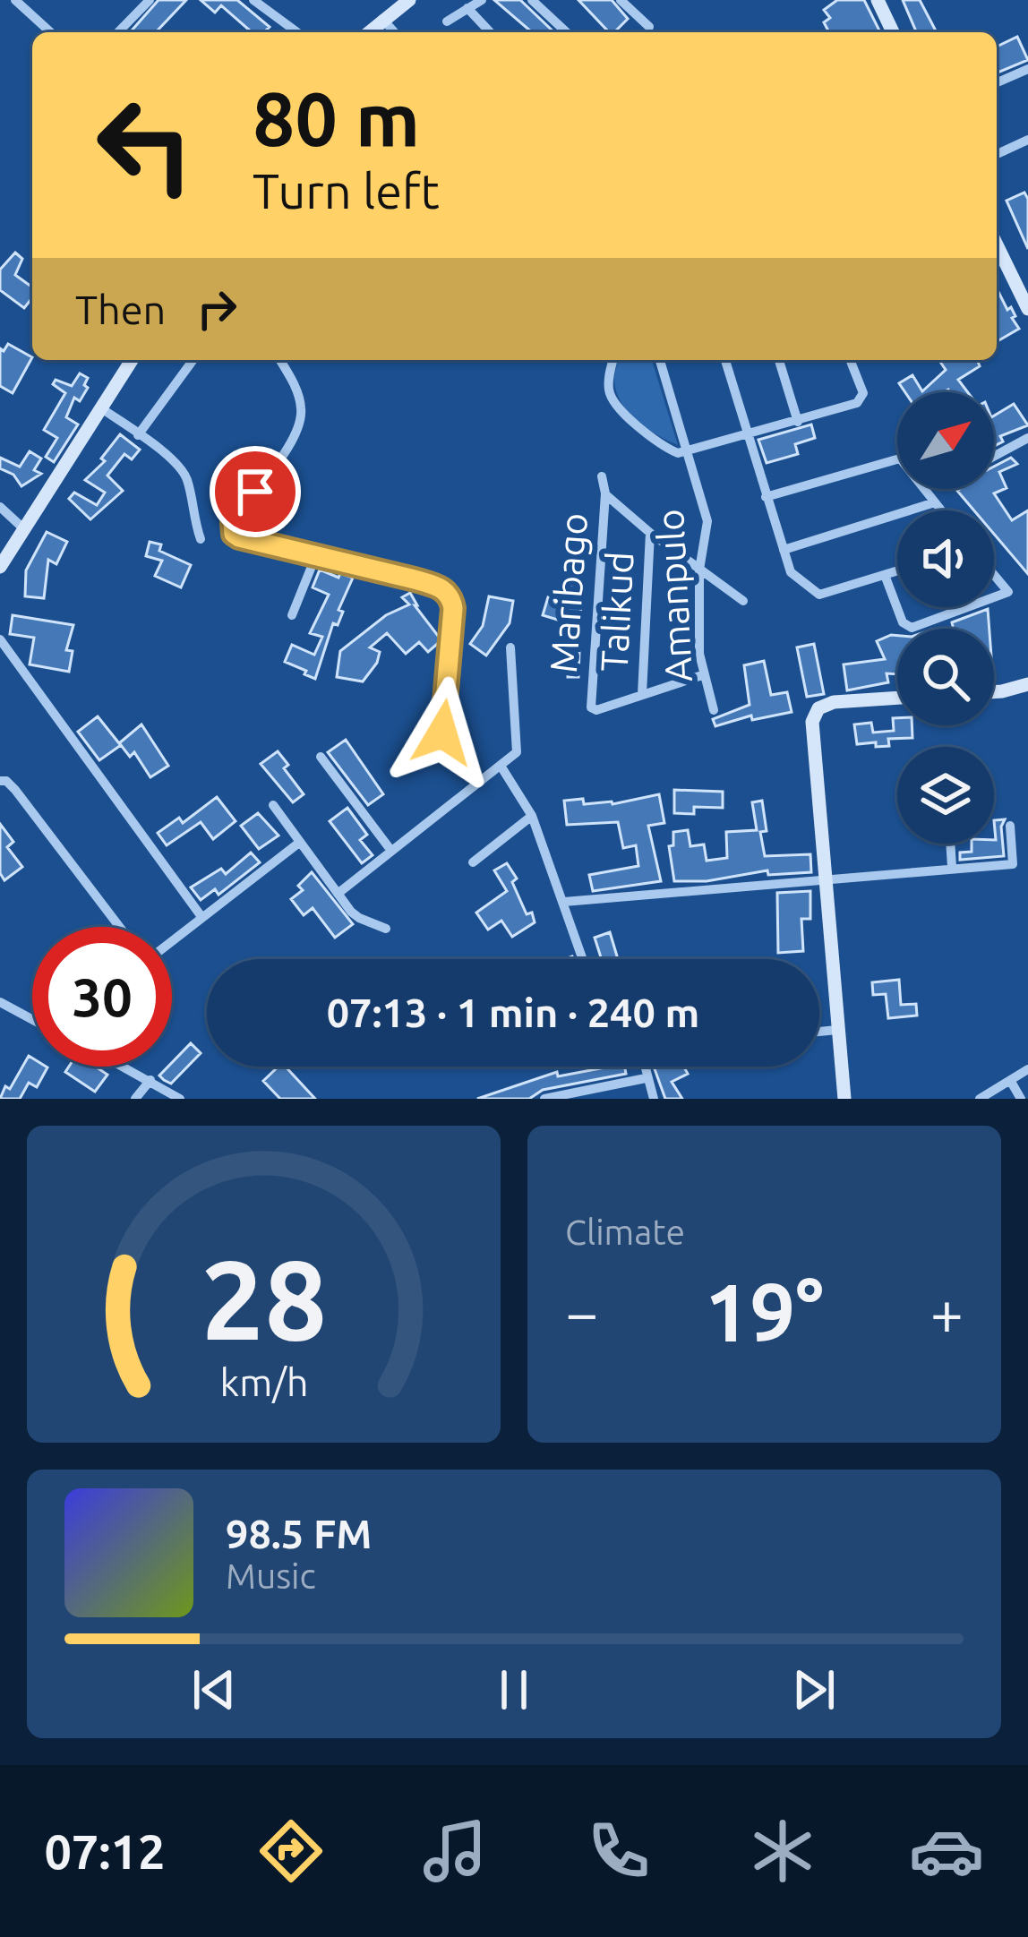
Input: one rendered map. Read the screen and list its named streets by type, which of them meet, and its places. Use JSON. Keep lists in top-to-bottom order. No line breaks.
{"streets":{"street":["Maribago","Amanpulo","Talikud"]},"crossings":[["Maribago","Amanpulo"],["Maribago","Talikud"]],"north":"top right","page":{"turn":["80 m","Turn left"],"then":"Then","limit":"30","trip":"07:13 · 1 min · 240 m","tile":"Climate","heat":["−","19°","+"],"song":["98.5 FM","Music"],"tabs":"07:12","gauge":["28","km/h"]}}
